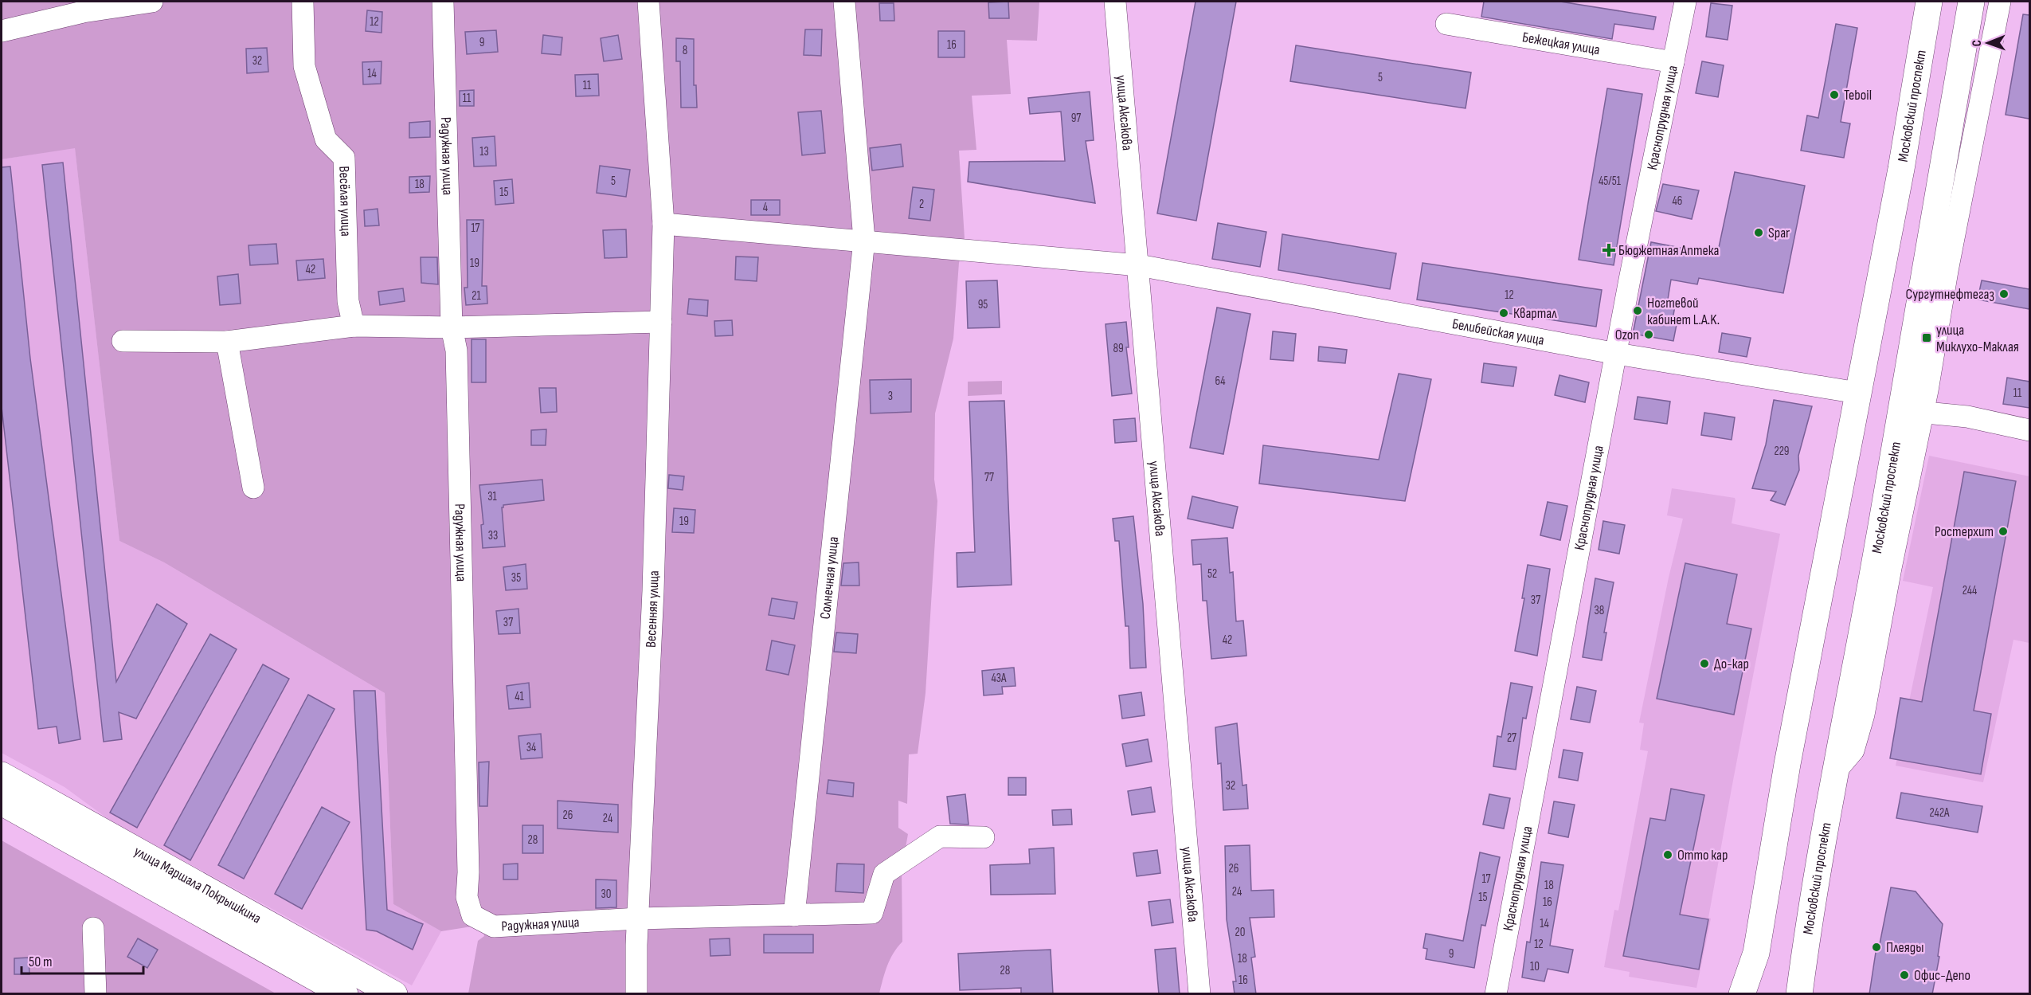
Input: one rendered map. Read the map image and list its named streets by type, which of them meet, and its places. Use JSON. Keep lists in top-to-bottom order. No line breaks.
{"streets":{"main road":["Московский проспект","улица Маршала Покрышкина"],"street":["Бежецкая улица","улица Аксакова","Краснопрудная улица","Радужная улица","Весёлая улица","Белибейская улица","Солнечная улица","Весенняя улица"]},"crossings":[["Бежецкая улица","Краснопрудная улица"],["Московский проспект","Белибейская улица"],["улица Аксакова","Белибейская улица"],["Краснопрудная улица","Белибейская улица"],["Радужная улица","Солнечная улица"],["Радужная улица","Весенняя улица"],["Белибейская улица","Солнечная улица"],["Белибейская улица","Весенняя улица"]],"places":{"other":["Teboil","Spar","Сургутнефтегаз","Ногтевой кабинет L.A.K.","Квартал","Ozon","Ростерхит","До-кар","Отто кар","Плеяды","Офис-Депо"],"health":["Бюджетная Аптека"],"transit":["улица Миклухо-Маклая"]},"house_numbers":["12","9","16","8","32","14","5","11","11","97","13","5","45/51","18","15","46","2","4","17","19","42","12","21","95","89","64","11","3","229","77","31","19","33","52","35","244","37","38","37","42","43А","41","27","34","32","242А","26","24","28","26","17","18","24","30","15","16","14","20","12","9","18","10","28","16"],"scale_bar":"50 m","north":"left"}
